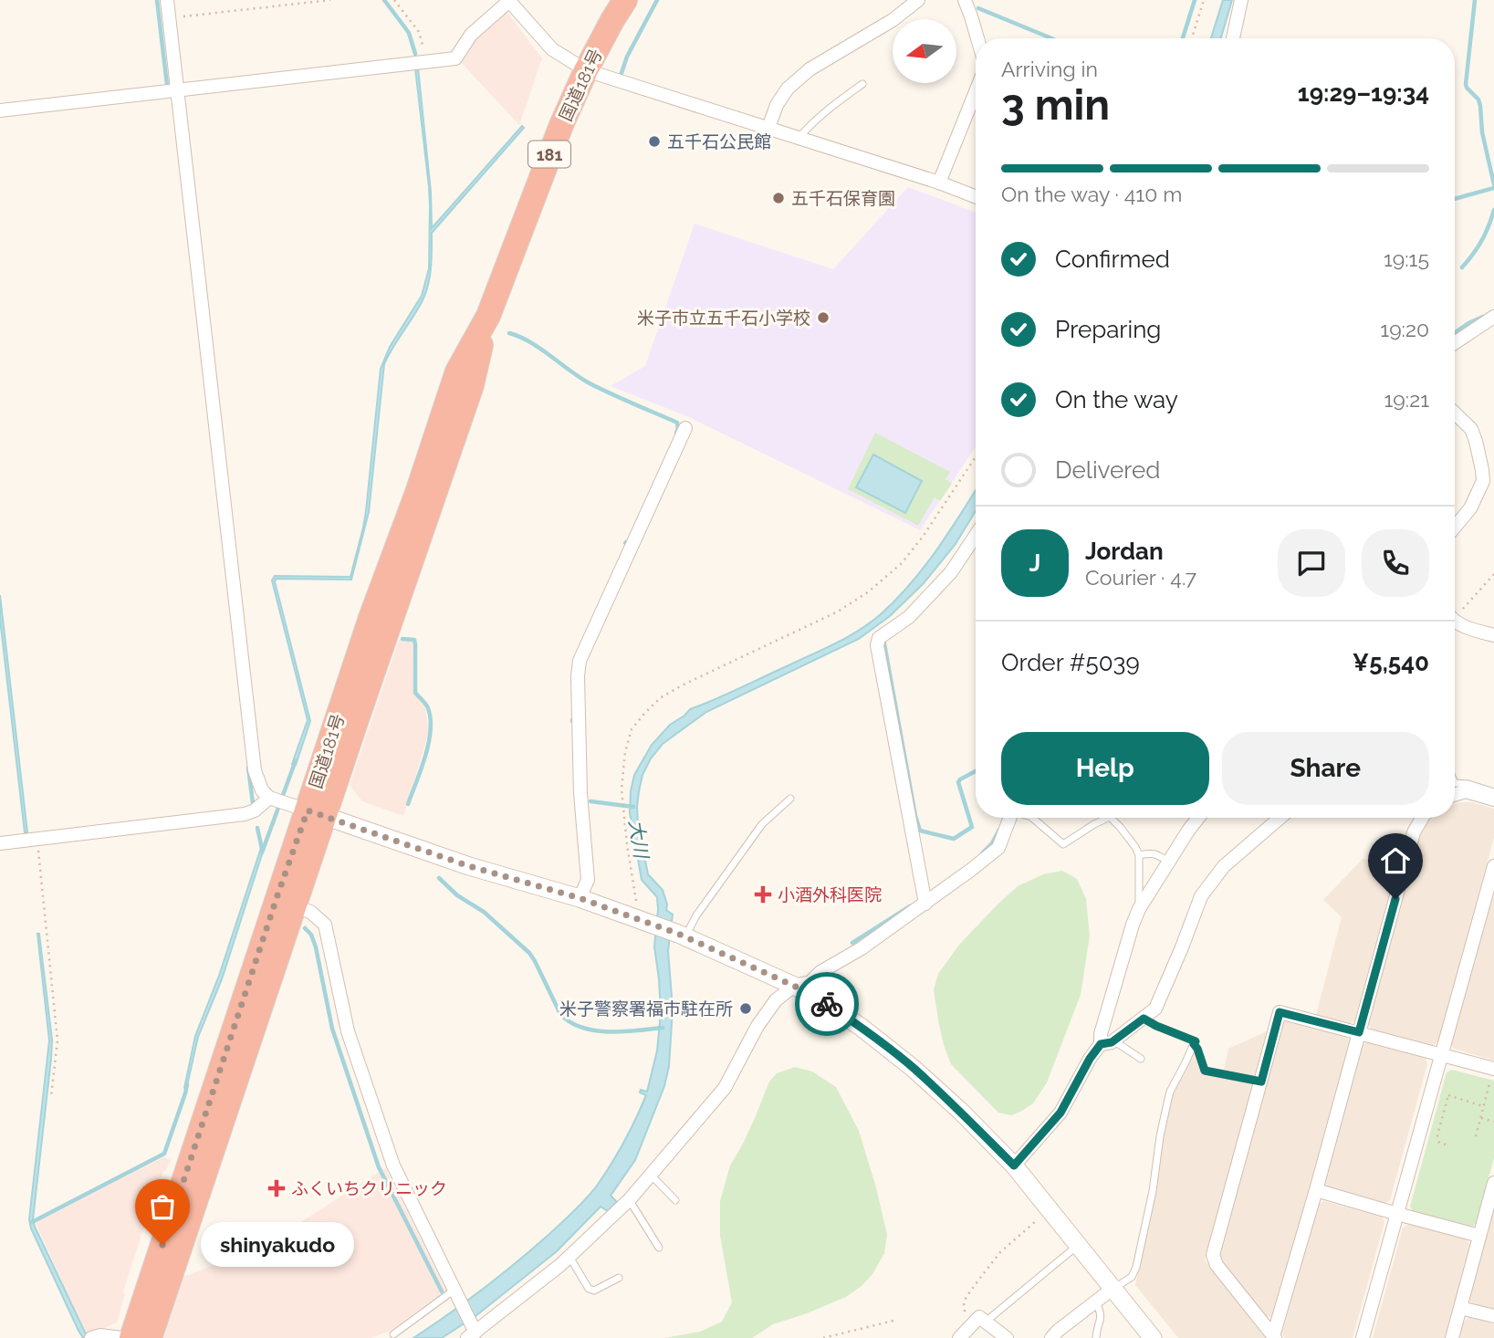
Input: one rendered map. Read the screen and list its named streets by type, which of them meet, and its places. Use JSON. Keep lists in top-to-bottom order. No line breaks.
{"streets":{"highway":["国道181号","181"]},"water":["大川"],"places":{"other":["五千石公民館","五千石保育園","米子市立五千石小学校","米子警察署福市駐在所","shinyakudo"],"health":["小酒外科医院","ふくいちクリニック"]},"north":"left","page":{"heading":["3 min","Arriving in","19:29–19:34"],"panel":["Jordan","Courier · 4.7","Order #5039","¥5,540"],"bar":"On the way · 410 m","list":[["Confirmed","19:15"],["Preparing","19:20"],["On the way","19:21"],"Delivered"],"round":"J","buttons":["Help","Share"],"bubble":"shinyakudo"}}
